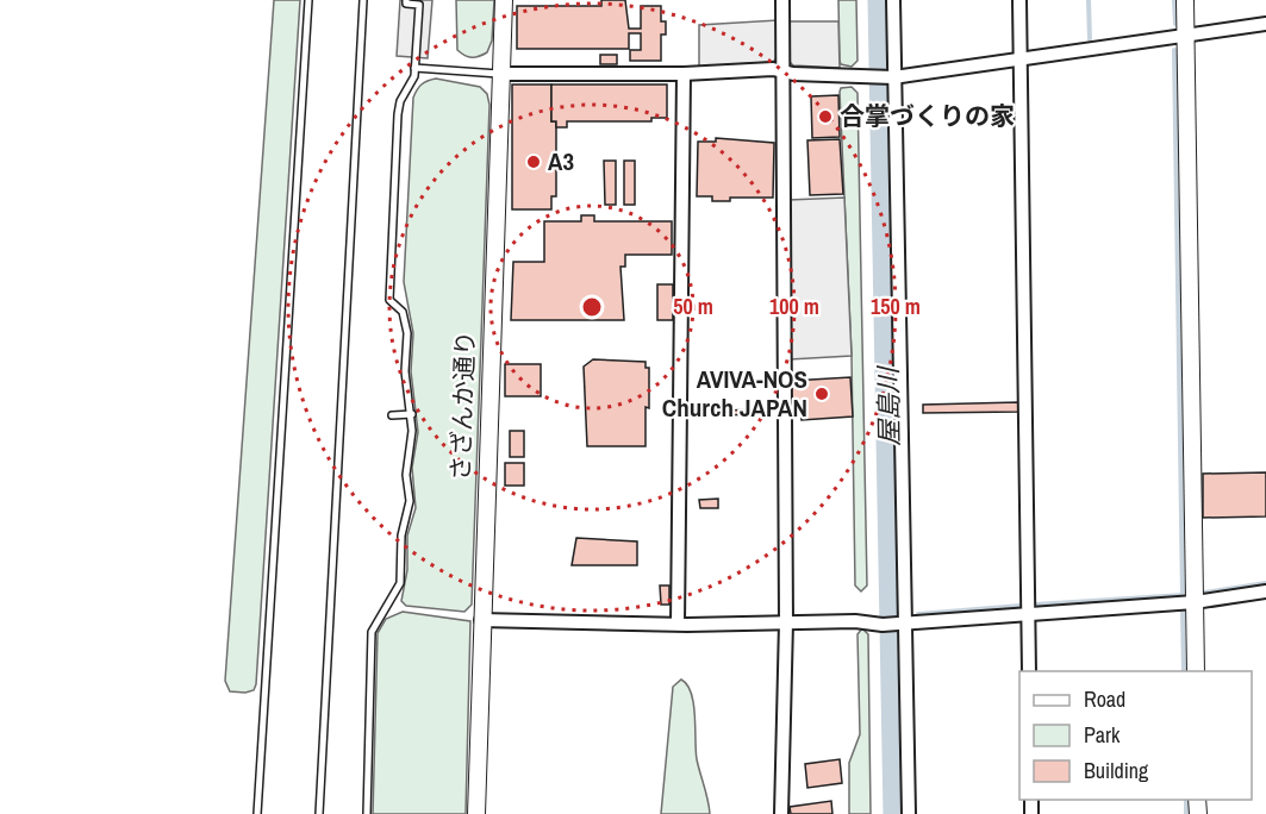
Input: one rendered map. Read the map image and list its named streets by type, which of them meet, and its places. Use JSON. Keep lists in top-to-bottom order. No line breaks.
{"streets":{"street":["さざんか通り"]},"water":["屋島川"],"places":["合掌づくりの家","A3","AVIVA-NOS Church JAPAN"],"legend":["Road","Park","Building"],"rings":["50 m","100 m","150 m"]}
